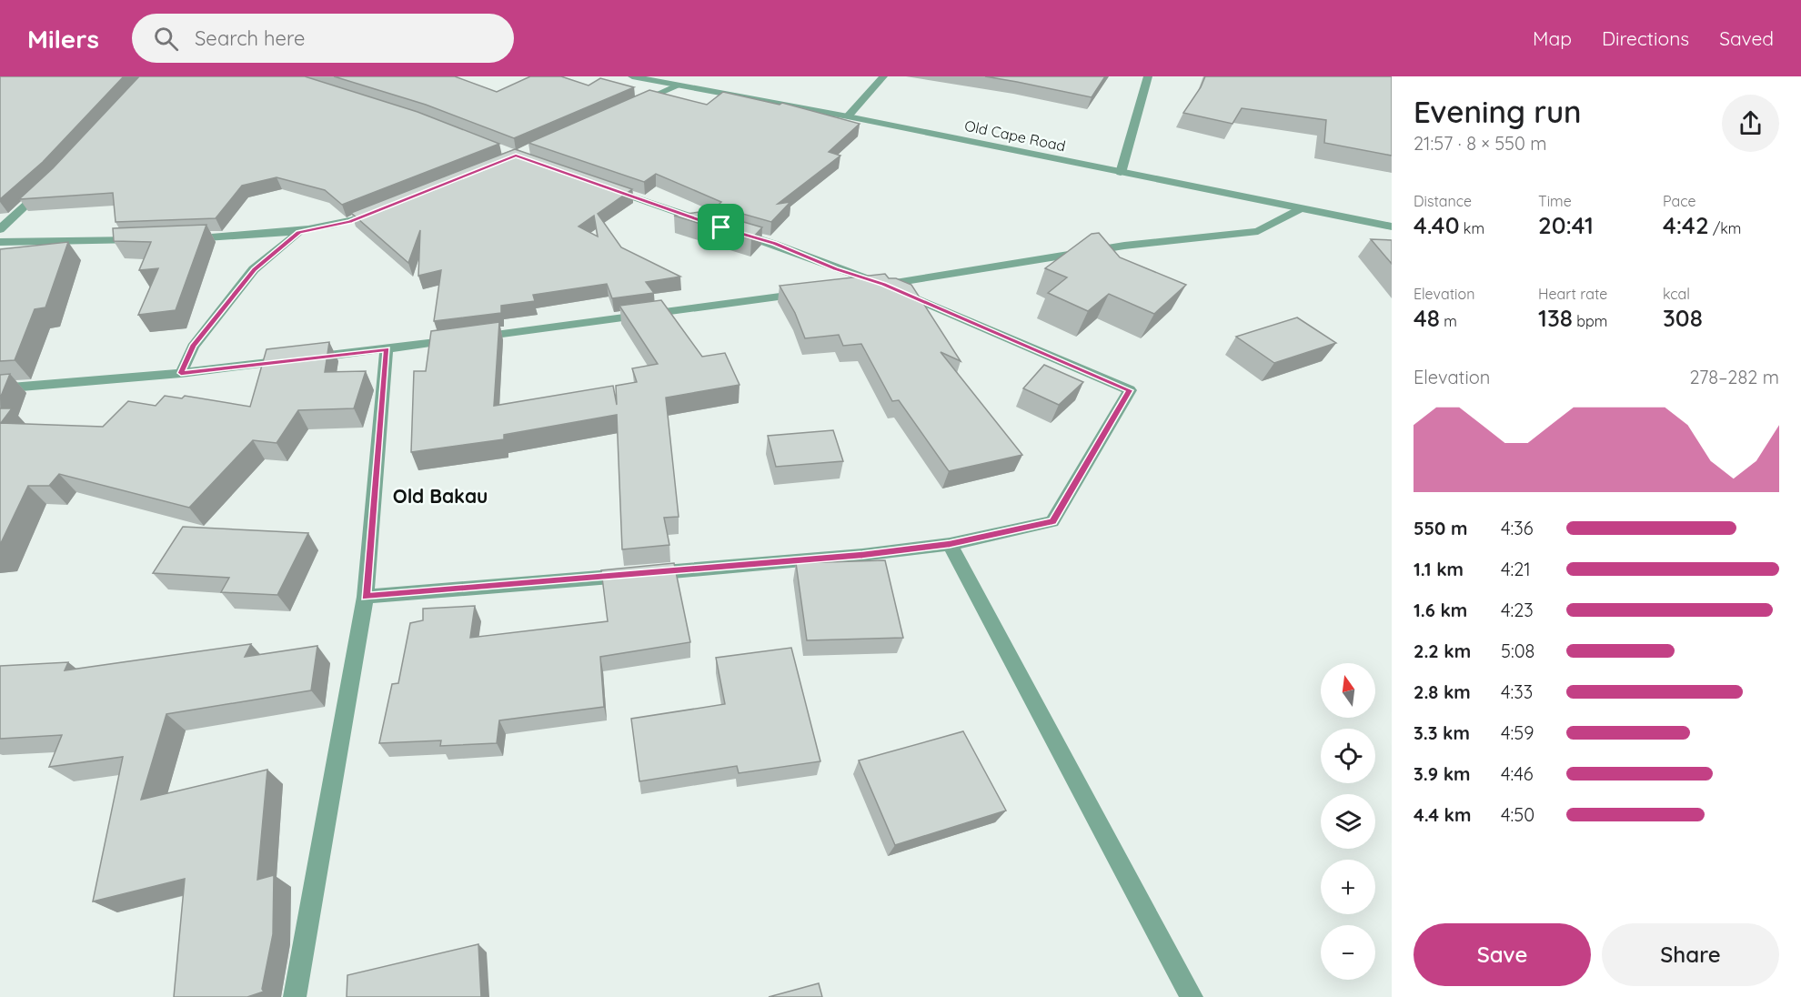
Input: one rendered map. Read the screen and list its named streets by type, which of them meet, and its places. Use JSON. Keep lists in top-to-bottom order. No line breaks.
{"streets":{"street":["Old Cape Road"]},"districts":["Old Bakau"],"north":"top","page":{"header":"Milers","search":"Search here","nav":["Map","Directions","Saved"],"heading":["Evening run","21:57 · 8 × 550 m"],"stats":[["Distance","4.40 km"],["Time","20:41"],["Pace","4:42 /km"],["Elevation","48 m"],["Heart rate","138 bpm"],["kcal","308"]],"chart":["Elevation","278–282 m"],"list":[{"name":"550 m","note":"4:36"},{"name":"1.1 km","note":"4:21"},{"name":"1.6 km","note":"4:23"},{"name":"2.2 km","note":"5:08"},{"name":"2.8 km","note":"4:33"},{"name":"3.3 km","note":"4:59"},{"name":"3.9 km","note":"4:46"},{"name":"4.4 km","note":"4:50"}],"map_buttons":["+","−"],"buttons":["Save","Share"]}}
